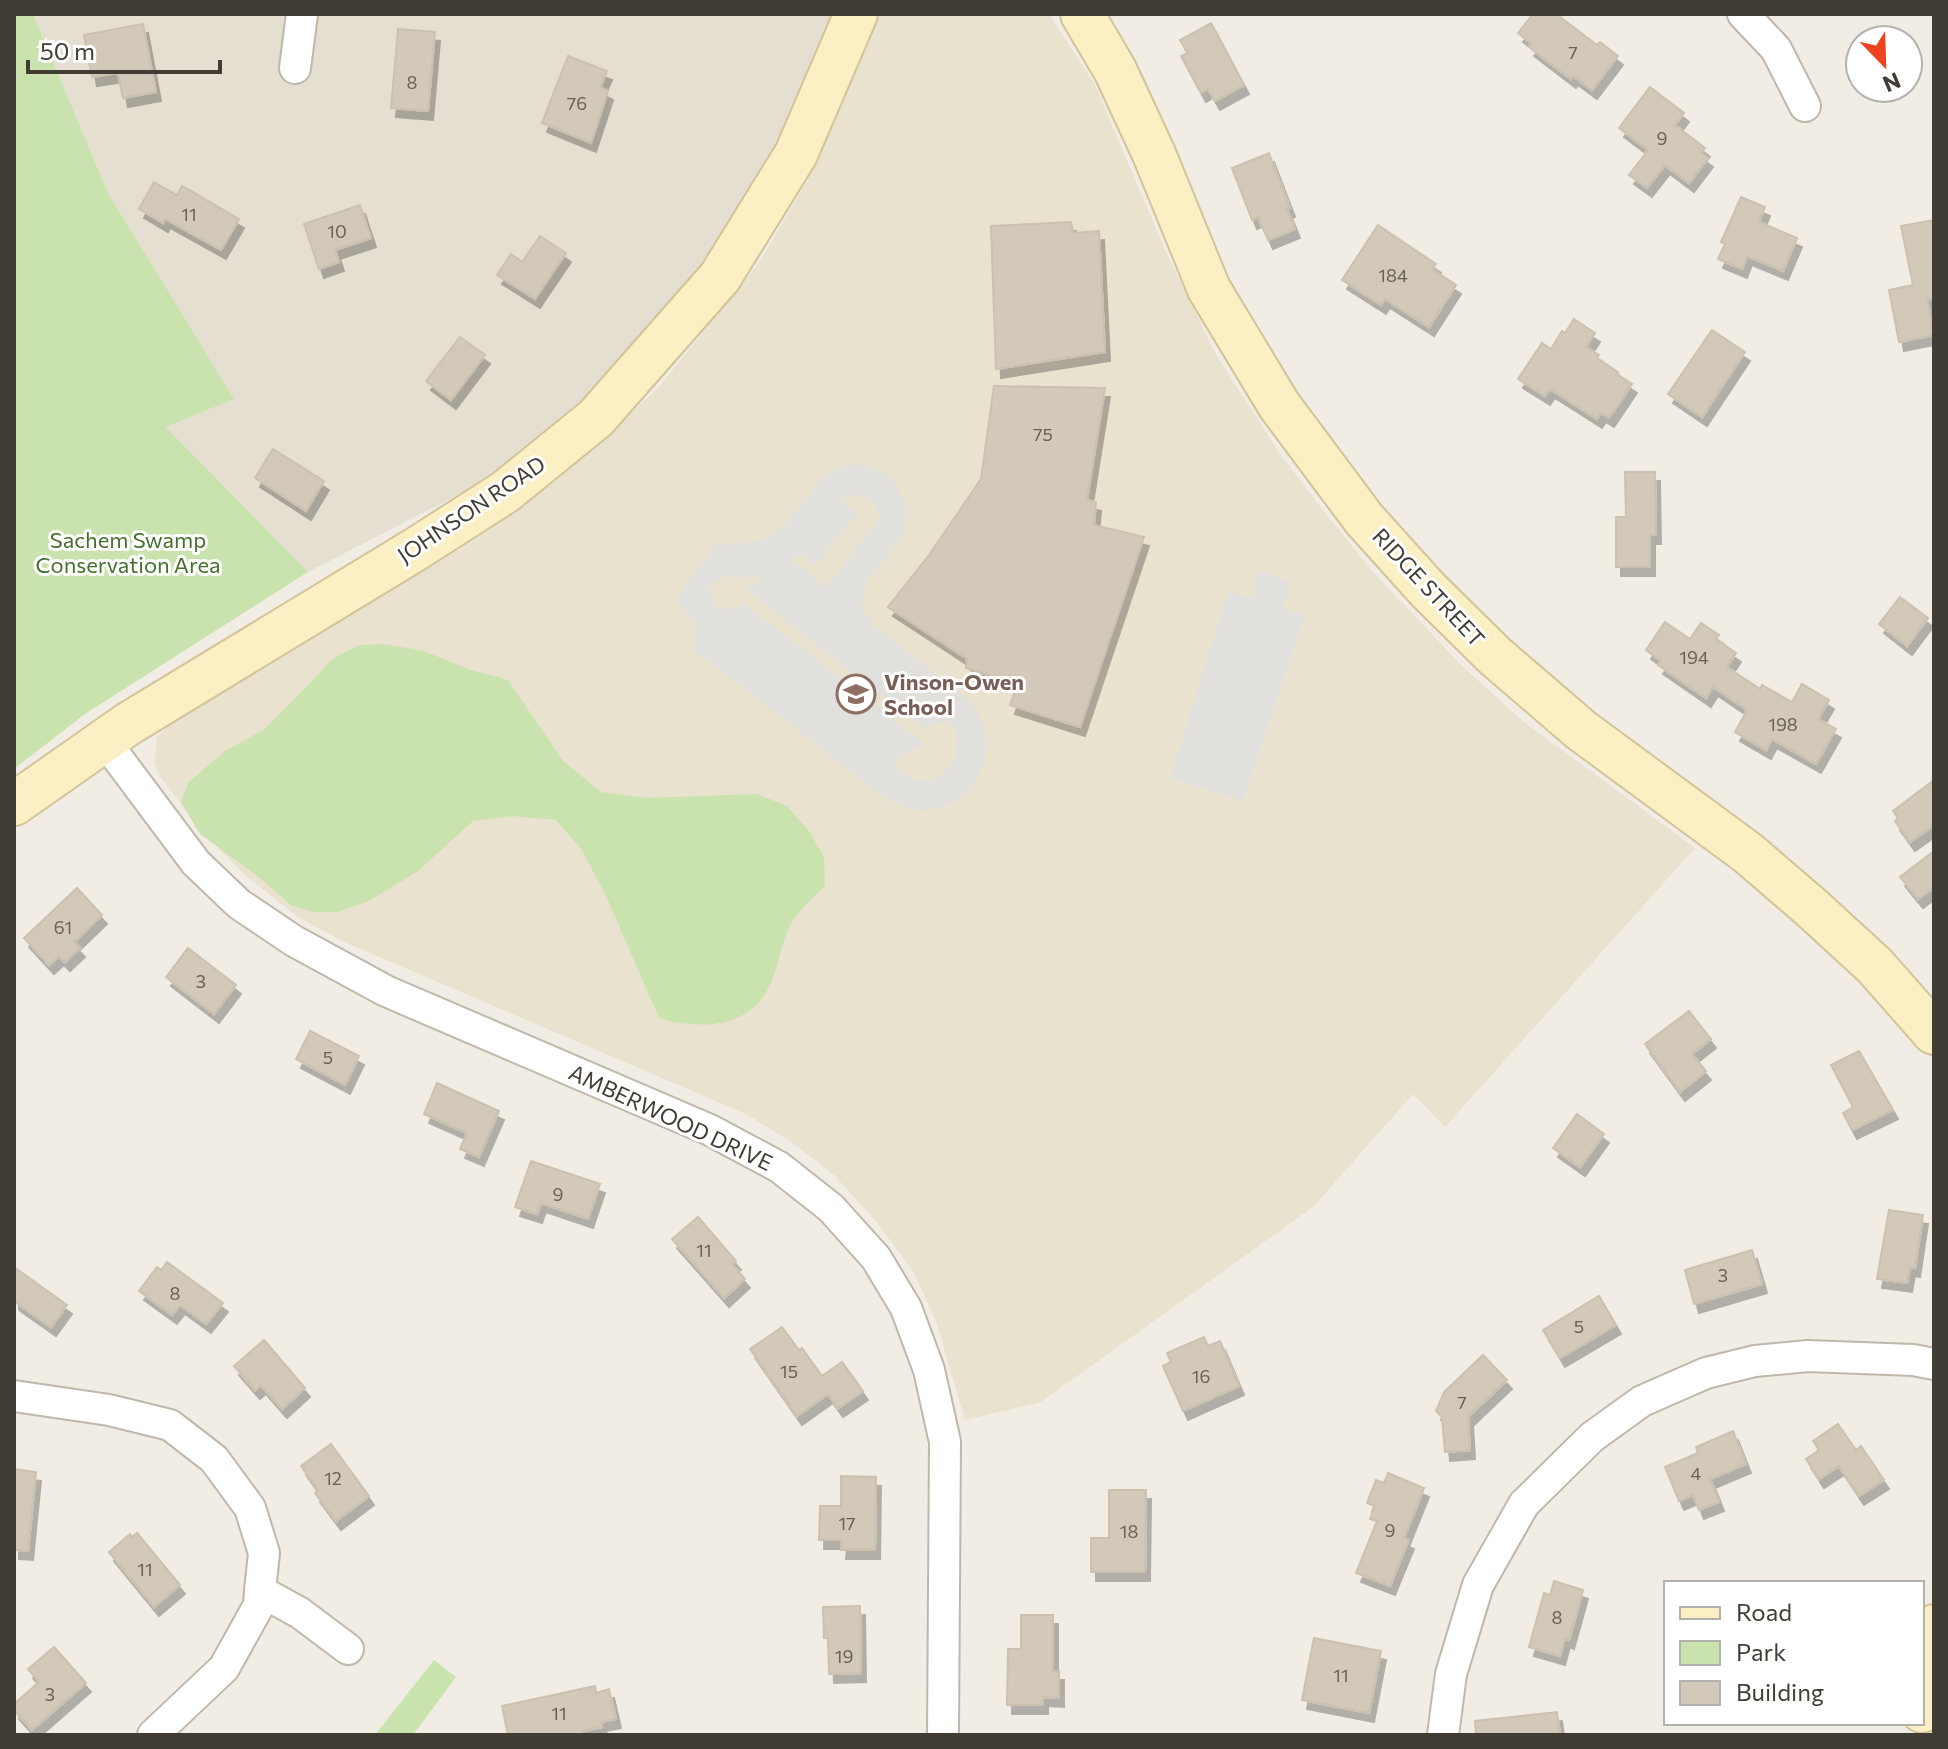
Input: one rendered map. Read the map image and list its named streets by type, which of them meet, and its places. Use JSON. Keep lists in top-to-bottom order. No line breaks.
{"streets":{"street":["JOHNSON ROAD","RIDGE STREET","AMBERWOOD DRIVE"]},"crossings":[["JOHNSON ROAD","AMBERWOOD DRIVE"]],"parks":["Sachem Swamp Conservation Area"],"places":{"school or university":["Vinson-Owen School"]},"house_numbers":["7","8","76","9","11","10","184","75","194","198","61","3","5","9","11","3","8","5","15","16","7","4","12","17","9","18","11","8","19","11","3","11"],"legend":["Road","Park","Building"],"scale_bar":"50 m","north":"bottom right"}
